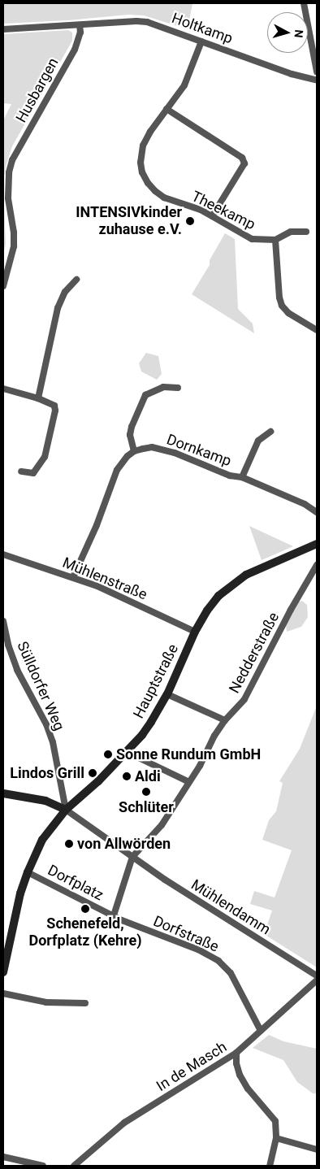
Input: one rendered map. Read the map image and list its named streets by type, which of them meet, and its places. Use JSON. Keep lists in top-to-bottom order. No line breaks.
{"streets":{"main road":["Hauptstraße"],"street":["Holtkamp","Husbargen","Theekamp","Dornkamp","Mühlenstraße","Nedderstraße","Sülldorfer Weg","Dorfplatz","Mühlendamm","Dorfstraße","In de Masch"]},"crossings":[["Holtkamp","Husbargen"],["Holtkamp","Theekamp"],["Mühlenstraße","Hauptstraße"],["Nedderstraße","Dorfplatz"],["Nedderstraße","Mühlendamm"],["Nedderstraße","Dorfstraße"],["Hauptstraße","Sülldorfer Weg"],["Hauptstraße","Dorfplatz"],["Hauptstraße","Mühlendamm"],["Sülldorfer Weg","Mühlendamm"],["Dorfplatz","Dorfstraße"],["Dorfstraße","In de Masch"]],"places":["INTENSIVkinder zuhause e.V.","Sonne Rundum GmbH","Lindos Grill","Aldi","Schlüter","von Allwörden","Schenefeld, Dorfplatz (Kehre)"],"north":"right"}
